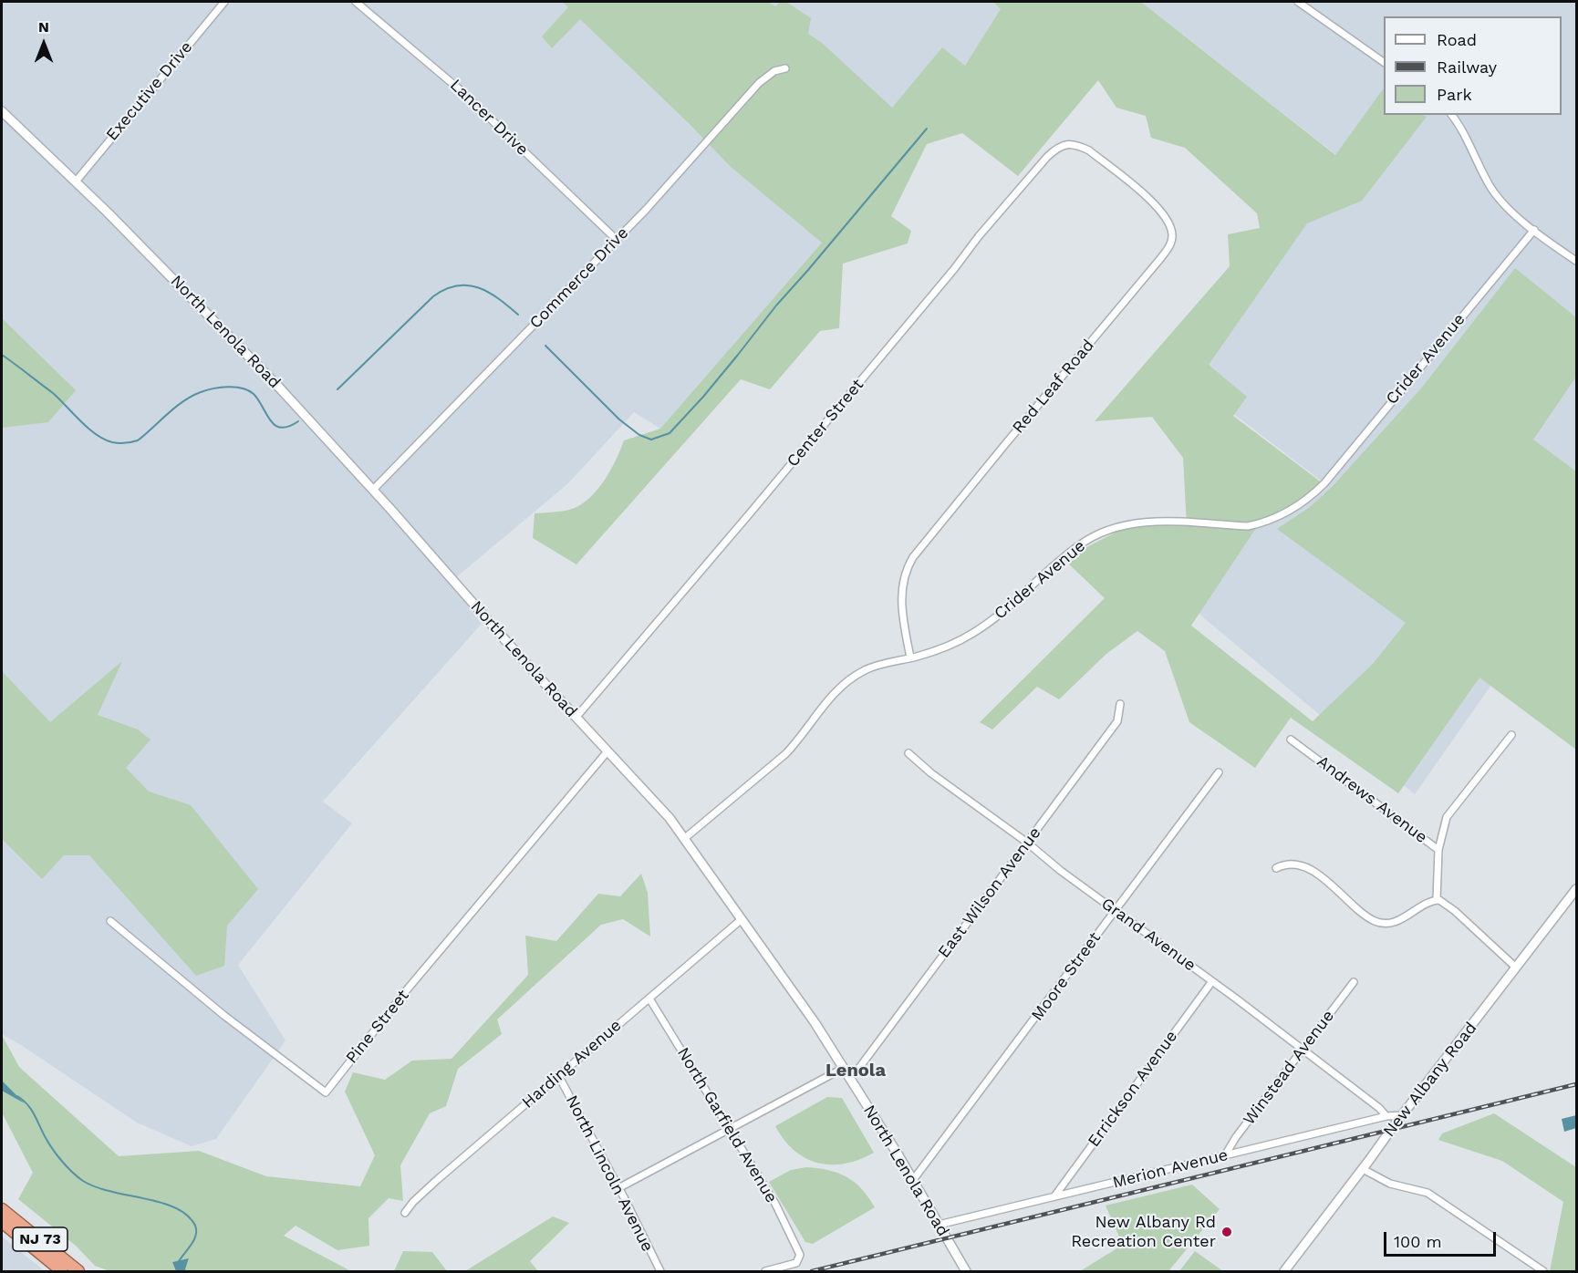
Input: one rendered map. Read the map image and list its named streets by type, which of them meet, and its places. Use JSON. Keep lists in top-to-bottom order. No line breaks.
{"streets":{"highway":["NJ 73"],"main road":["North Lenola Road","New Albany Road"],"street":["Executive Drive","Lancer Drive","Commerce Drive","Crider Avenue","Red Leaf Road","Center Street","Andrews Avenue","East Wilson Avenue","Grand Avenue","Moore Street","Pine Street","Harding Avenue","Winstead Avenue","Errickson Avenue","North Garfield Avenue","Merion Avenue","North Lincoln Avenue"]},"crossings":[["Executive Drive","North Lenola Road"],["Lancer Drive","Commerce Drive"],["Commerce Drive","North Lenola Road"],["North Lenola Road","Crider Avenue"],["North Lenola Road","Center Street"],["North Lenola Road","East Wilson Avenue"],["North Lenola Road","Moore Street"],["North Lenola Road","Pine Street"],["North Lenola Road","Harding Avenue"],["North Lenola Road","Merion Avenue"],["Crider Avenue","Red Leaf Road"],["Red Leaf Road","Center Street"],["East Wilson Avenue","Grand Avenue"],["Grand Avenue","Moore Street"],["Grand Avenue","Winstead Avenue"],["Grand Avenue","Errickson Avenue"],["Grand Avenue","Merion Avenue"],["Harding Avenue","North Garfield Avenue"],["Harding Avenue","North Lincoln Avenue"],["Winstead Avenue","Merion Avenue"],["New Albany Road","Merion Avenue"],["Errickson Avenue","Merion Avenue"]],"districts":["Lenola"],"places":["New Albany Rd Recreation Center"],"legend":["Road","Railway","Park"],"scale_bar":"100 m","north":"top"}
